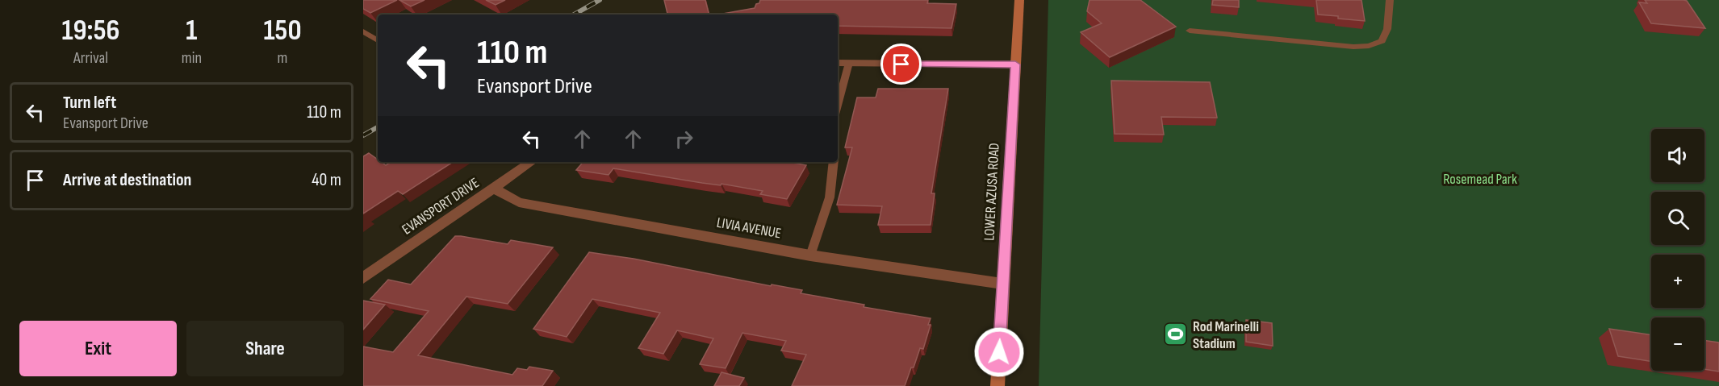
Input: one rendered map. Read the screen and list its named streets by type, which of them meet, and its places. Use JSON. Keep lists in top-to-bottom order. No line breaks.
{"streets":{"main road":["LOWER AZUSA ROAD"],"street":["EVANSPORT DRIVE","LIVIA AVENUE"]},"crossings":[["LOWER AZUSA ROAD","LIVIA AVENUE"],["EVANSPORT DRIVE","LIVIA AVENUE"]],"parks":["Rosemead Park"],"places":{"sports":["Rod Marinelli Stadium"]},"page":{"eta":["19:56","Arrival","1","min","150","m"],"turn":["110 m","Evansport Drive"],"list":[{"name":"Turn left","note":"Evansport Drive","value":"110 m"},{"name":"Arrive at destination","value":"40 m"}],"map_buttons":["+","−"],"buttons":["Exit","Share"]}}
